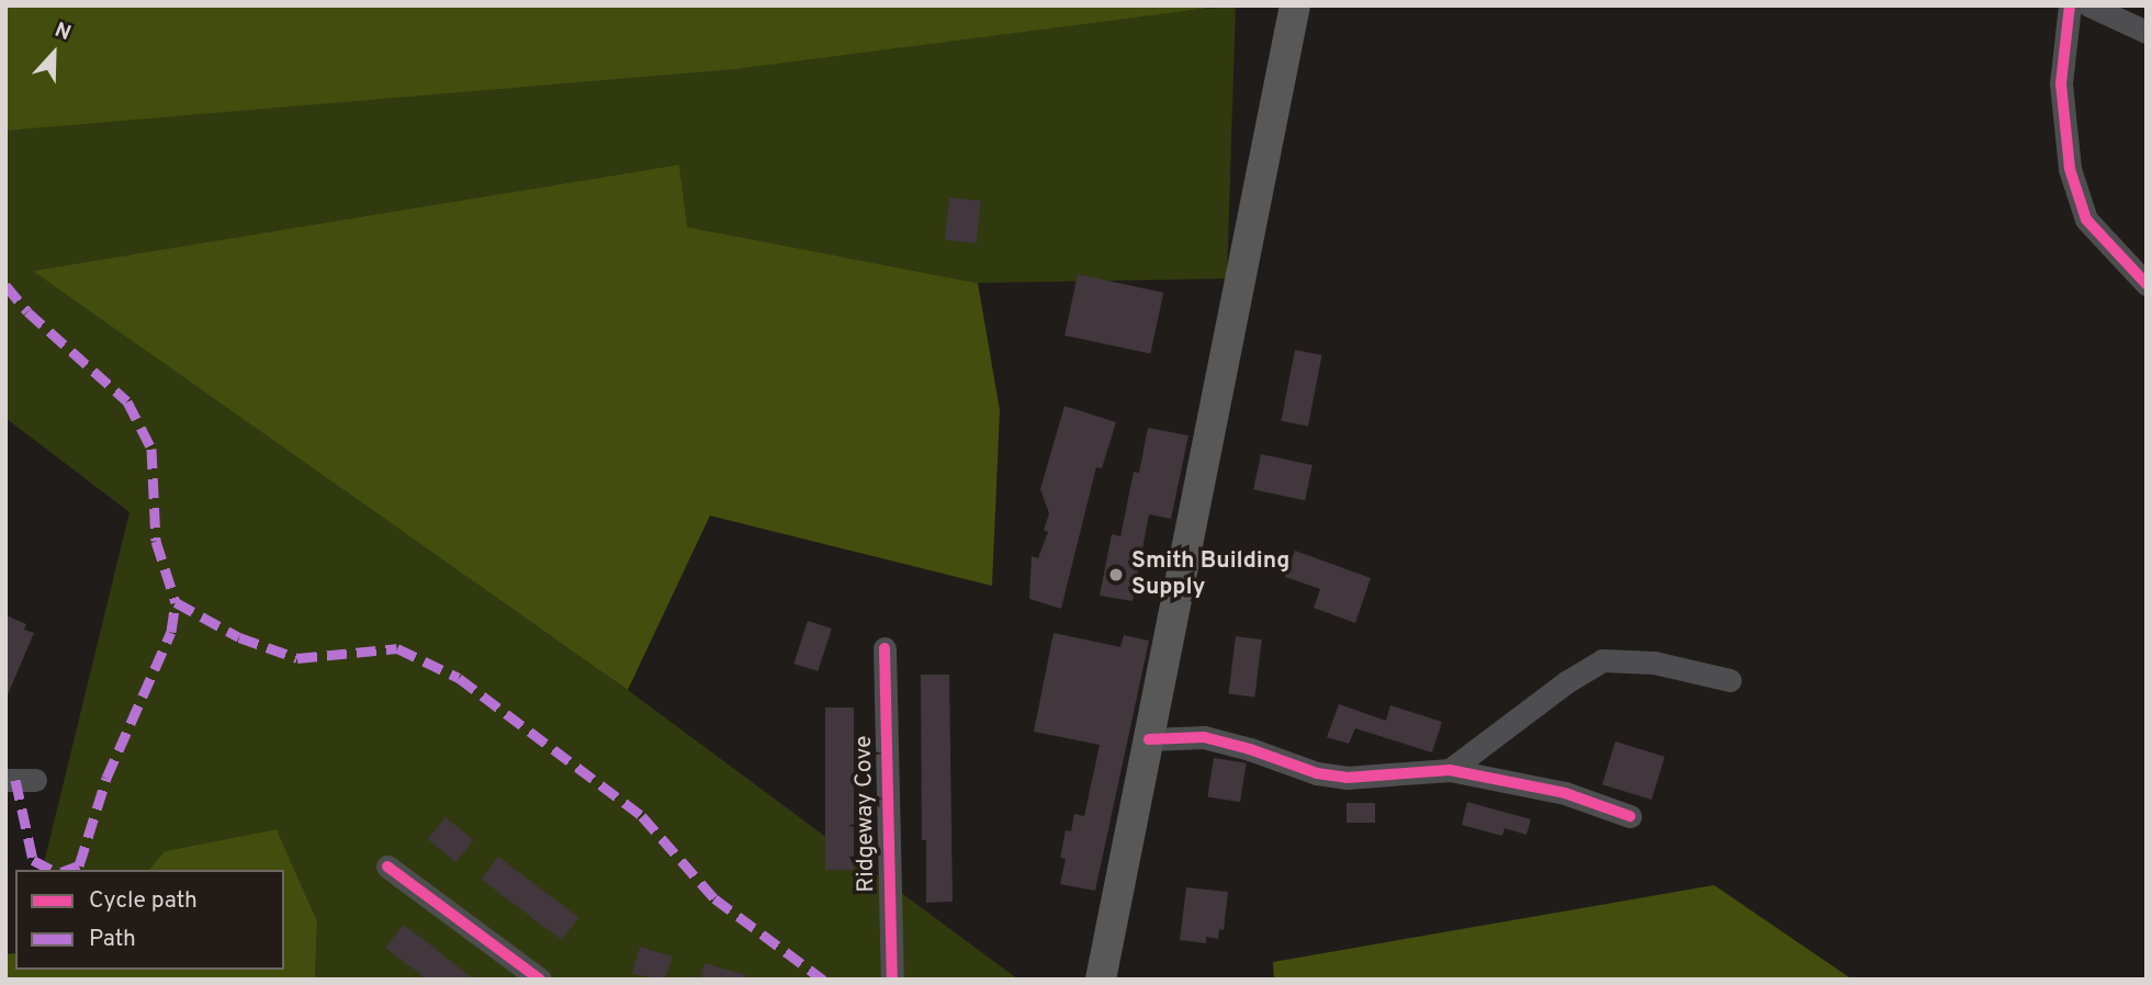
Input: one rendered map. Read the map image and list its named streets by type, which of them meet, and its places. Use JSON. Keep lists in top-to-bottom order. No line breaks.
{"streets":{"street":["Ridgeway Cove"]},"places":["Smith Building Supply"],"legend":["Cycle path","Path"],"north":"top"}
